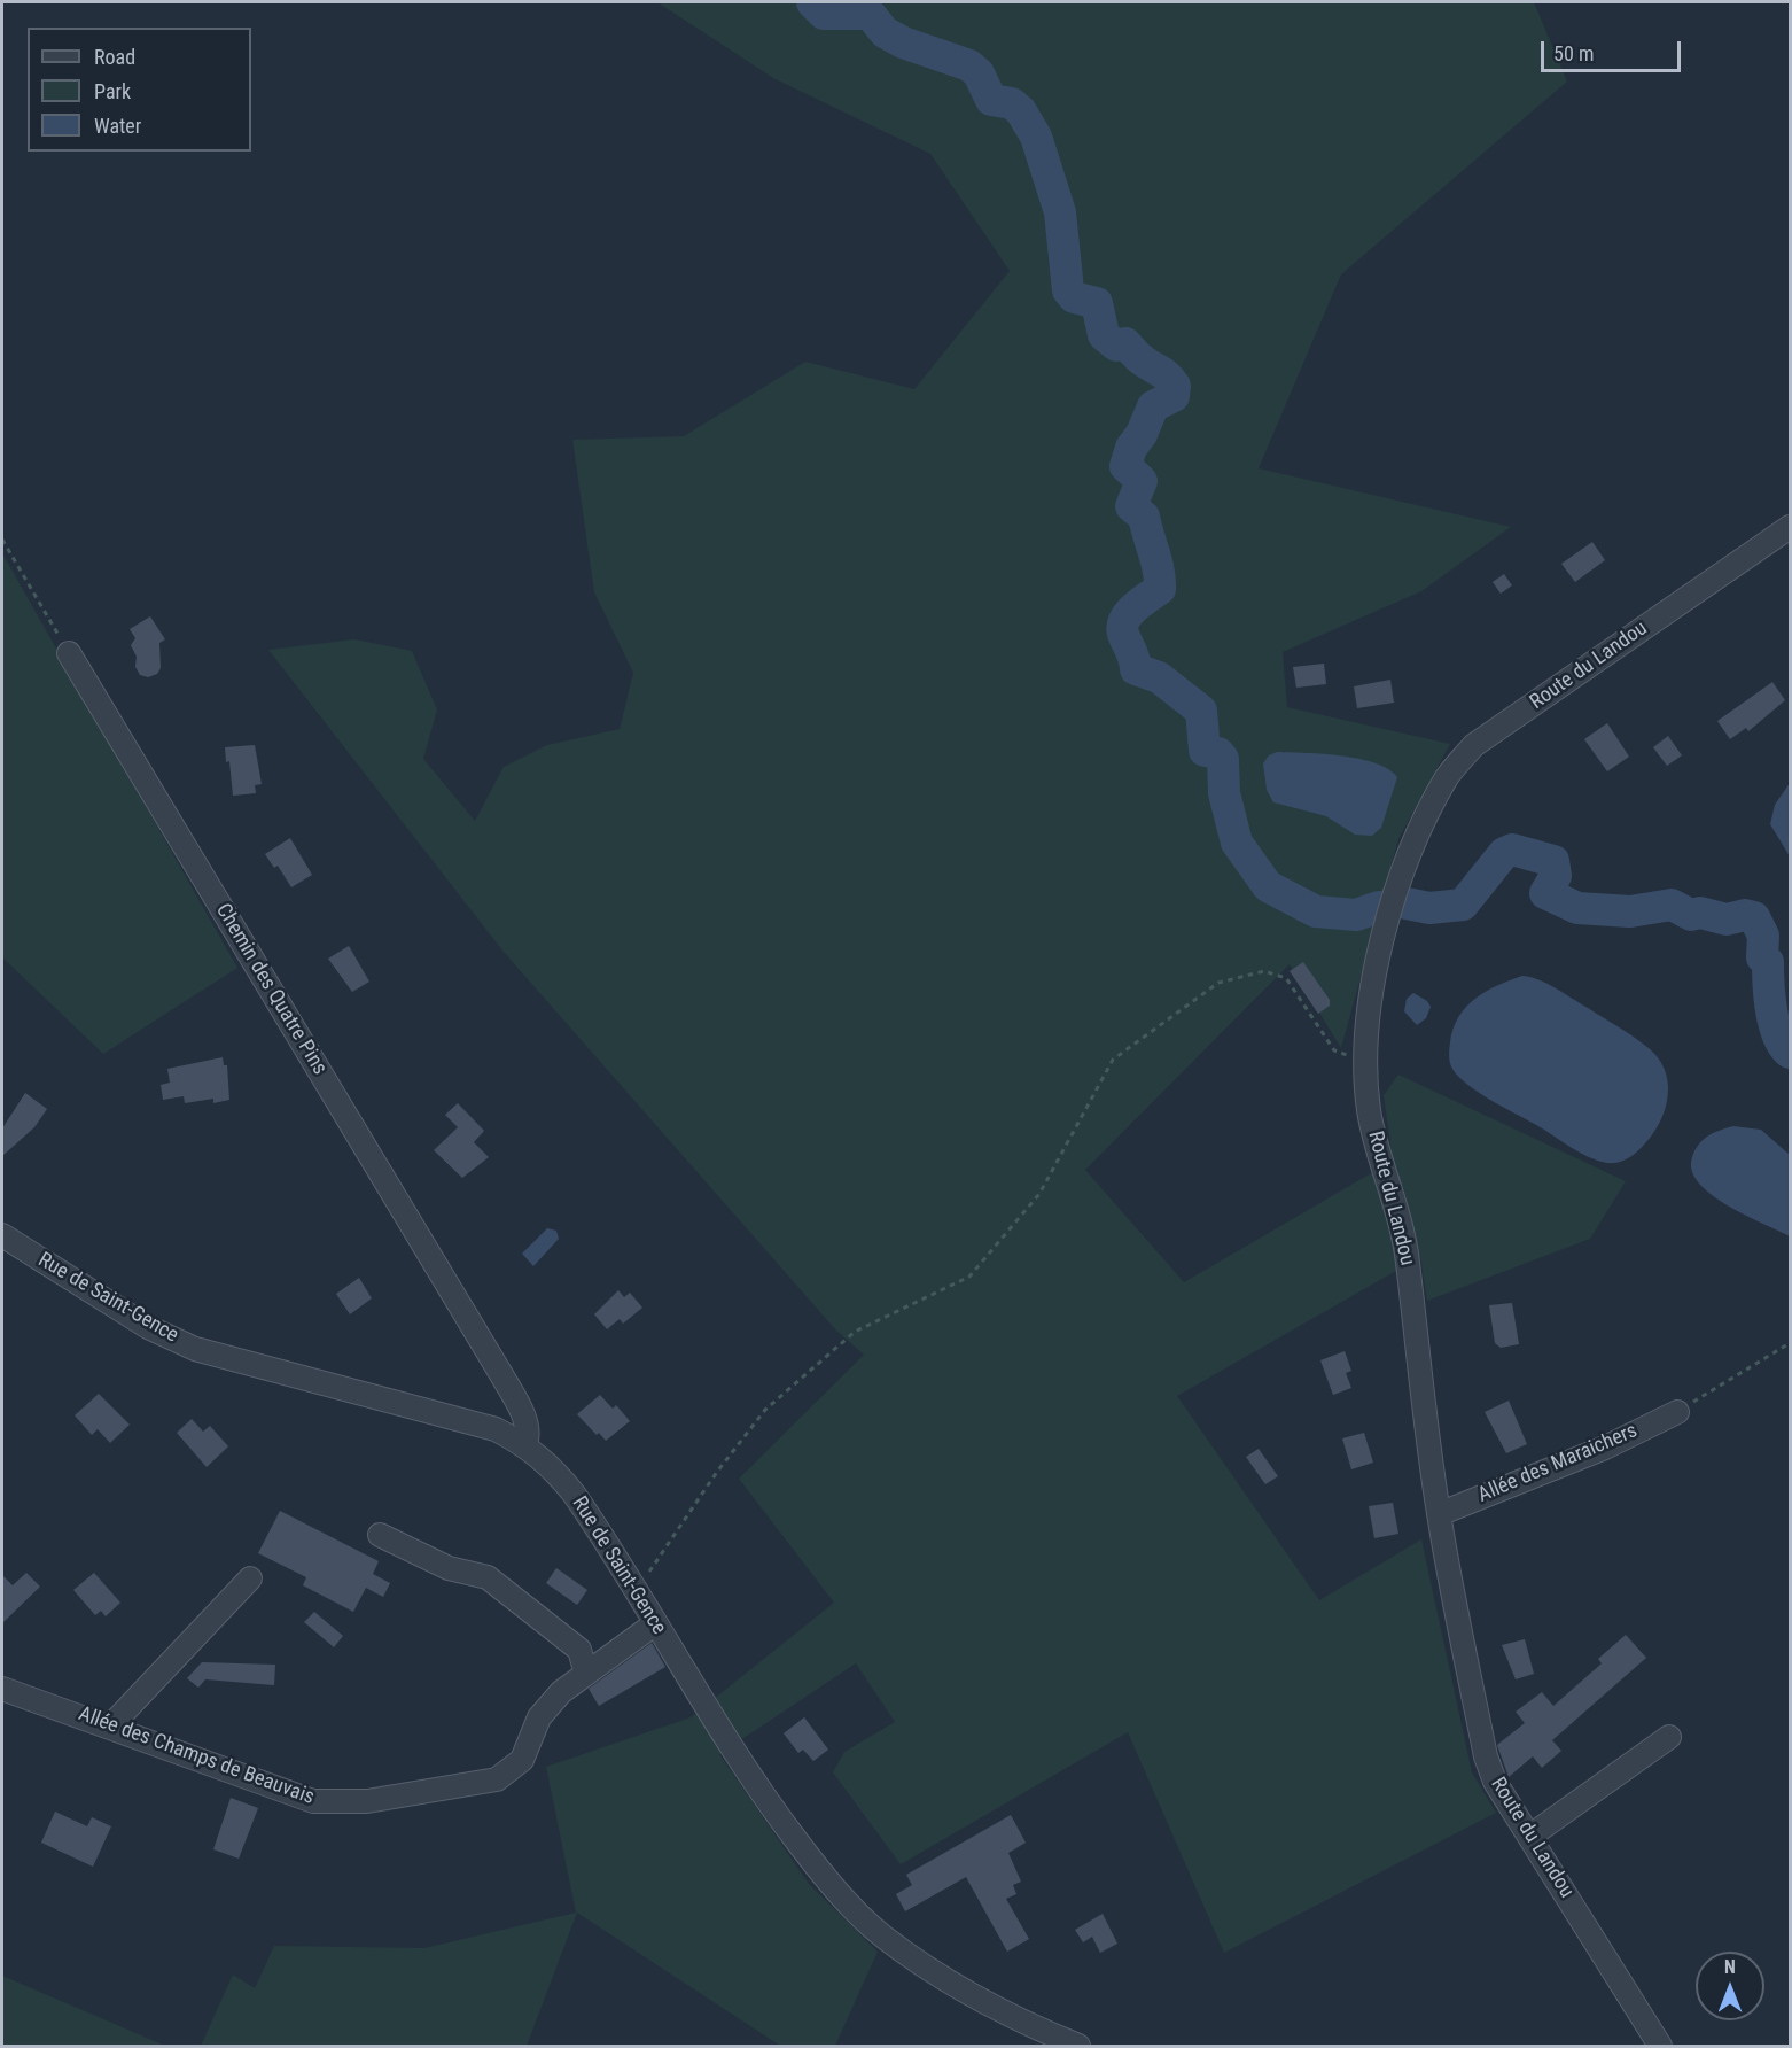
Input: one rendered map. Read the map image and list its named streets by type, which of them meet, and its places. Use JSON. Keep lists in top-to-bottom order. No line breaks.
{"streets":{"street":["Route du Landou","Chemin des Quatre Pins","Rue de Saint-Gence","Allée des Maraichers","Allée des Champs de Beauvais"]},"crossings":[["Route du Landou","Allée des Maraichers"],["Chemin des Quatre Pins","Rue de Saint-Gence"],["Rue de Saint-Gence","Allée des Champs de Beauvais"]],"legend":["Road","Park","Water"],"scale_bar":"50 m","north":"top"}
